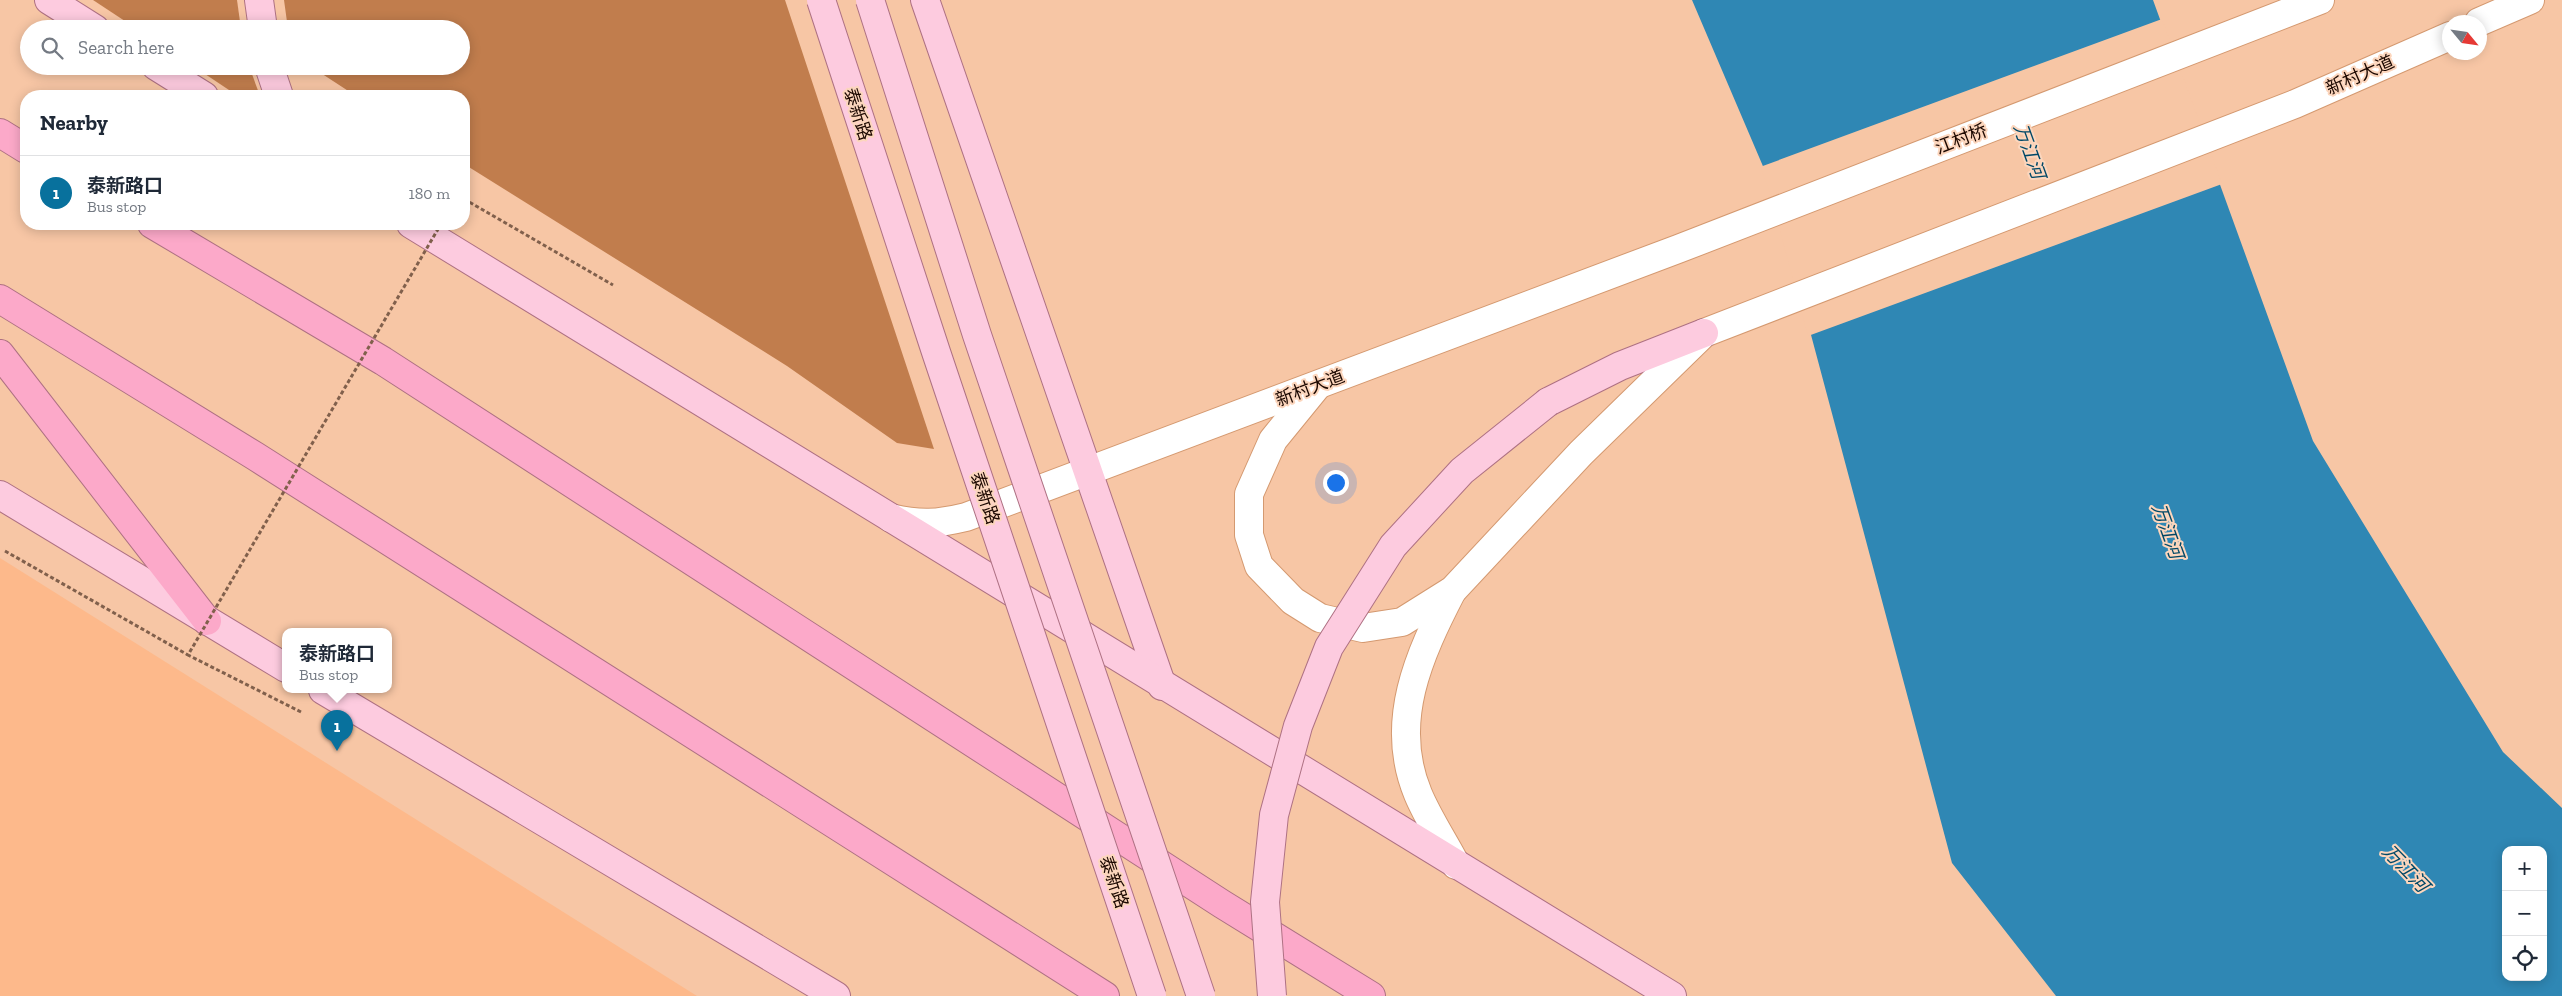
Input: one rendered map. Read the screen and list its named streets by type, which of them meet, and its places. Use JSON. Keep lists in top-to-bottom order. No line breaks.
{"streets":{"main road":["泰新路"],"street":["新村大道","江村桥"]},"crossings":[["新村大道","江村桥"]],"water":["万江河"],"north":"bottom right","page":{"search":"Search here","heading":"Nearby","list":[{"mark":"1","name":"泰新路口","note":"Bus stop","value":"180 m"}],"popup":["泰新路口","Bus stop"],"pins":"1","map_buttons":["+","−"]}}
